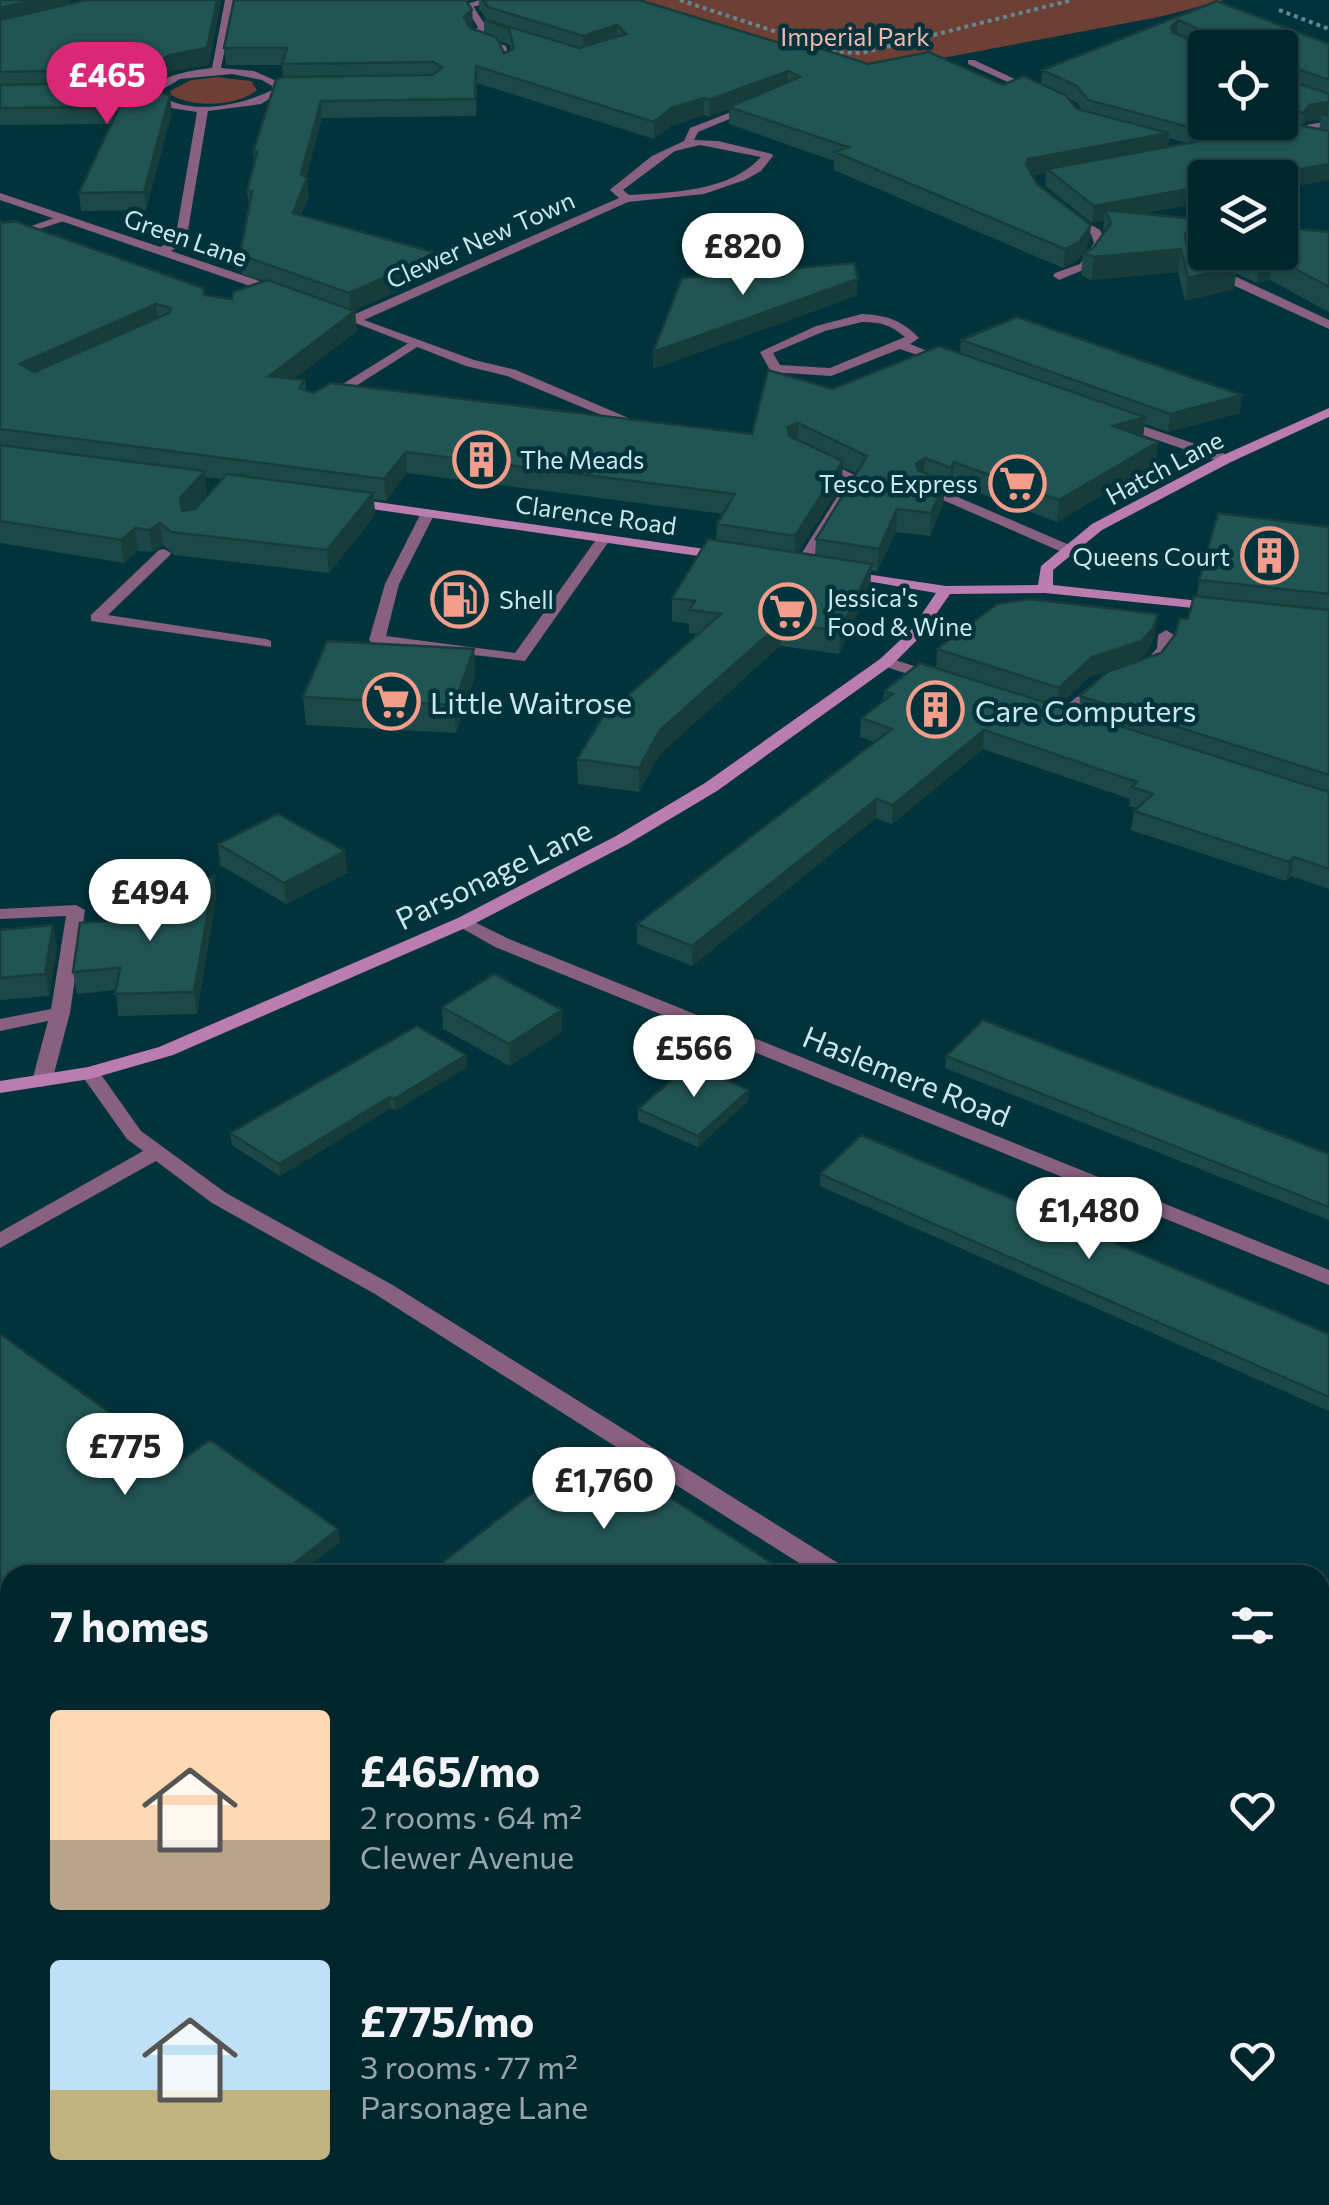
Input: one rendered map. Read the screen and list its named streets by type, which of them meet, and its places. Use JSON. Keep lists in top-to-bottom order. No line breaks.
{"streets":{"street":["Green Lane","Clewer New Town","Hatch Lane","Clarence Road","Parsonage Lane","Haslemere Road"]},"crossings":[["Parsonage Lane","Haslemere Road"]],"parks":["Imperial Park"],"places":{"building":["The Meads","Queens Court","Care Computers"],"supermarket":["Tesco Express","Jessica's Food & Wine","Little Waitrose"],"fuel station":["Shell"]},"page":{"price":["£465","£820","£494","£566","£1,480","£775","£1,760"],"heading":"7 homes","list":[{"name":"£465/mo","note":"2 rooms · 64 m² · Clewer Avenue"},{"name":"£775/mo","note":"3 rooms · 77 m² · Parsonage Lane"}]}}
